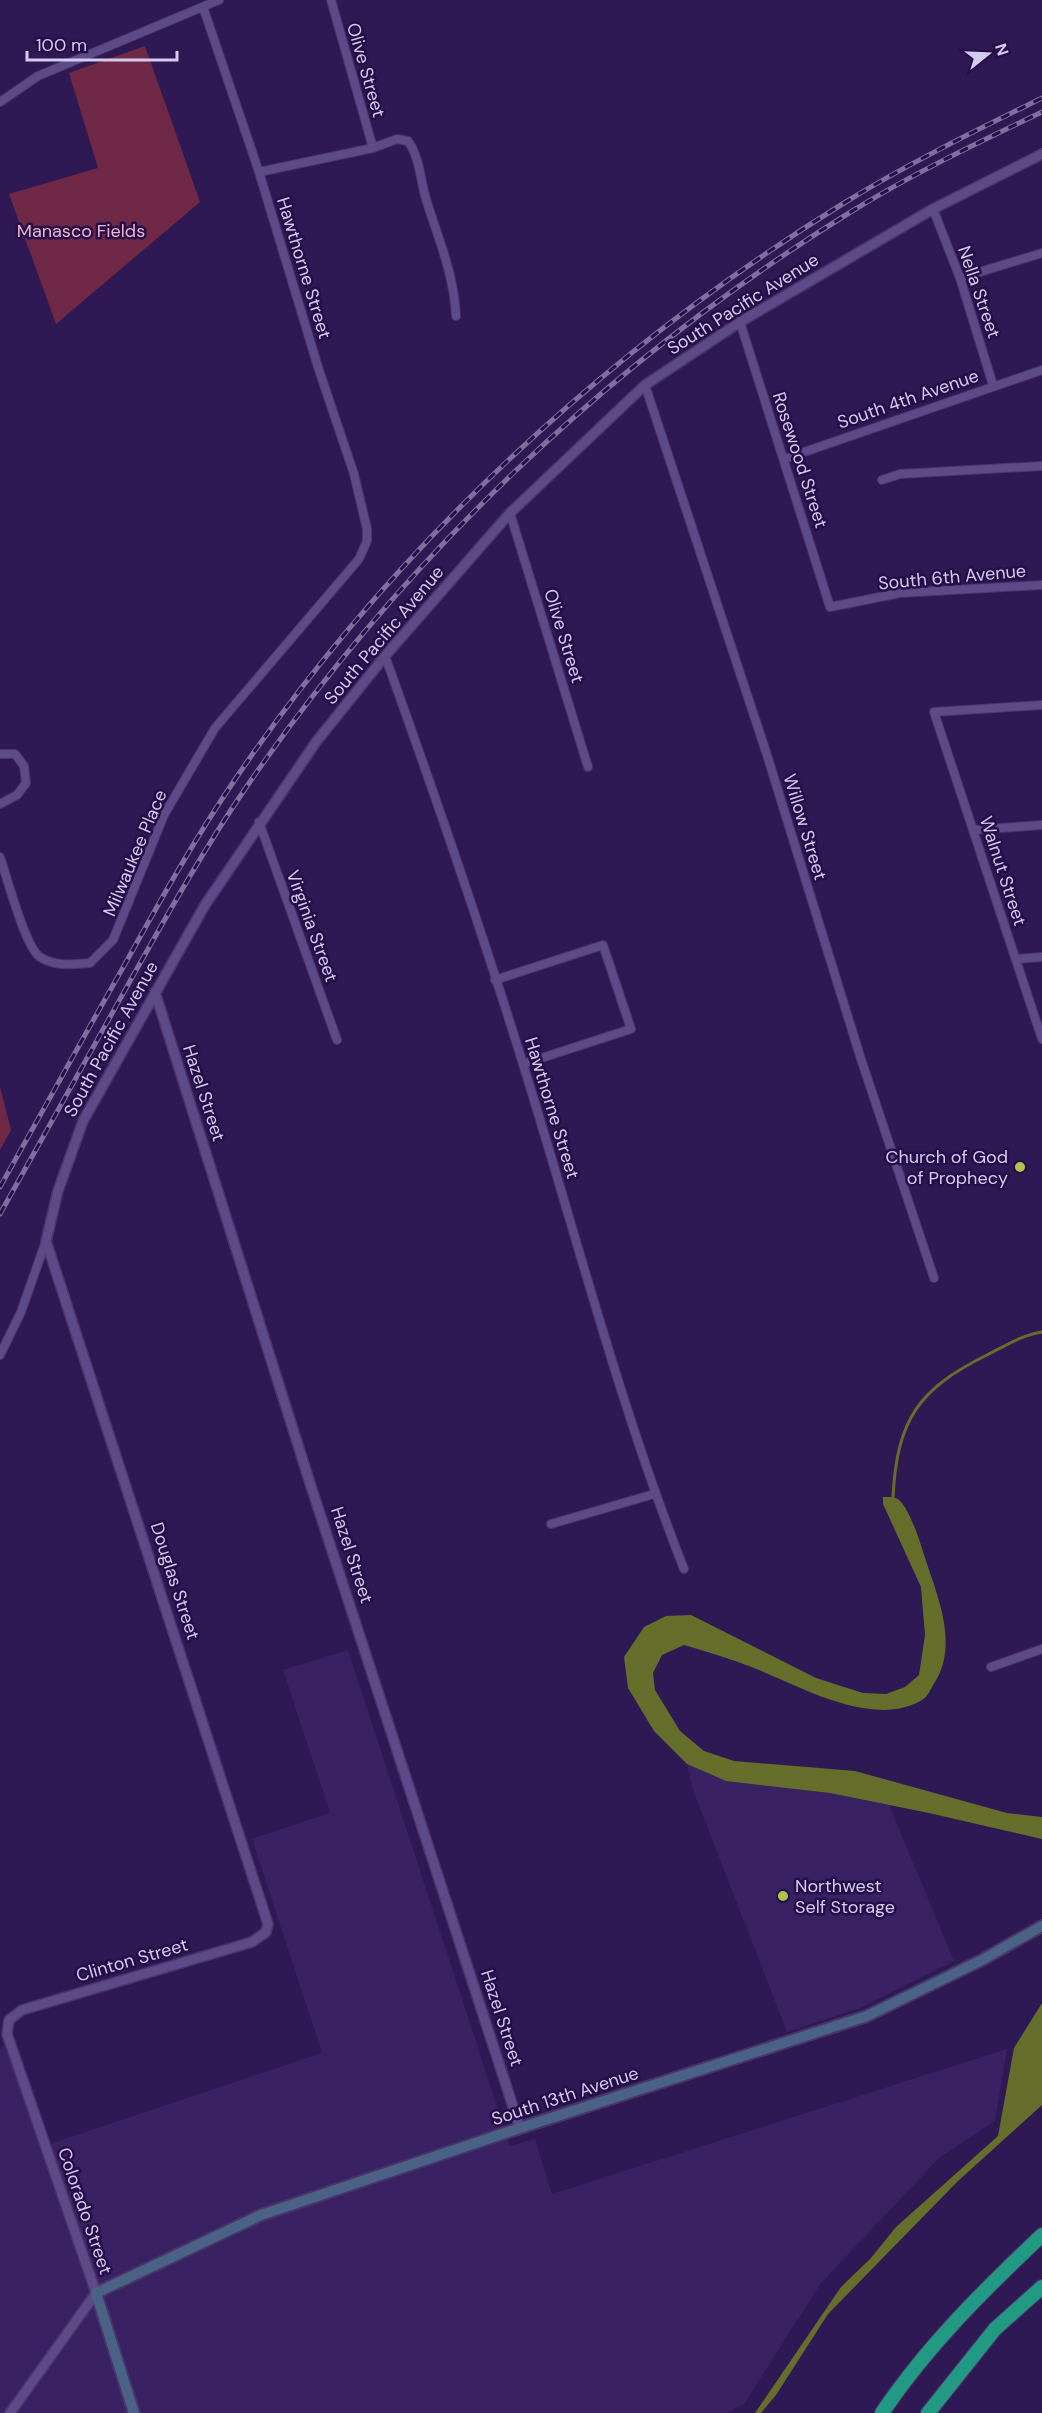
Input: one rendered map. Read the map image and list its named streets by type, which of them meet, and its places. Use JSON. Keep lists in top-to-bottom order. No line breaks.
{"streets":{"main road":["South 13th Avenue","Colorado Street"],"street":["Olive Street","Hawthorne Street","Nella Street","South Pacific Avenue","South 4th Avenue","Rosewood Street","South 6th Avenue","Willow Street","Milwaukee Place","Walnut Street","Virginia Street","Hazel Street","Douglas Street","Clinton Street"]},"crossings":[["Olive Street","Hawthorne Street"],["Olive Street","South Pacific Avenue"],["Hawthorne Street","South Pacific Avenue"],["Hawthorne Street","Milwaukee Place"],["Nella Street","South Pacific Avenue"],["Nella Street","South 4th Avenue"],["South Pacific Avenue","Rosewood Street"],["South Pacific Avenue","Willow Street"],["South Pacific Avenue","Virginia Street"],["South Pacific Avenue","Hazel Street"],["South Pacific Avenue","Douglas Street"],["South 4th Avenue","Rosewood Street"],["Rosewood Street","South 6th Avenue"],["Hazel Street","South 13th Avenue"],["Douglas Street","Clinton Street"],["Clinton Street","Colorado Street"],["South 13th Avenue","Colorado Street"]],"parks":["Manasco Fields"],"places":["Church of God of Prophecy","Northwest Self Storage"],"scale_bar":"100 m","north":"right"}
